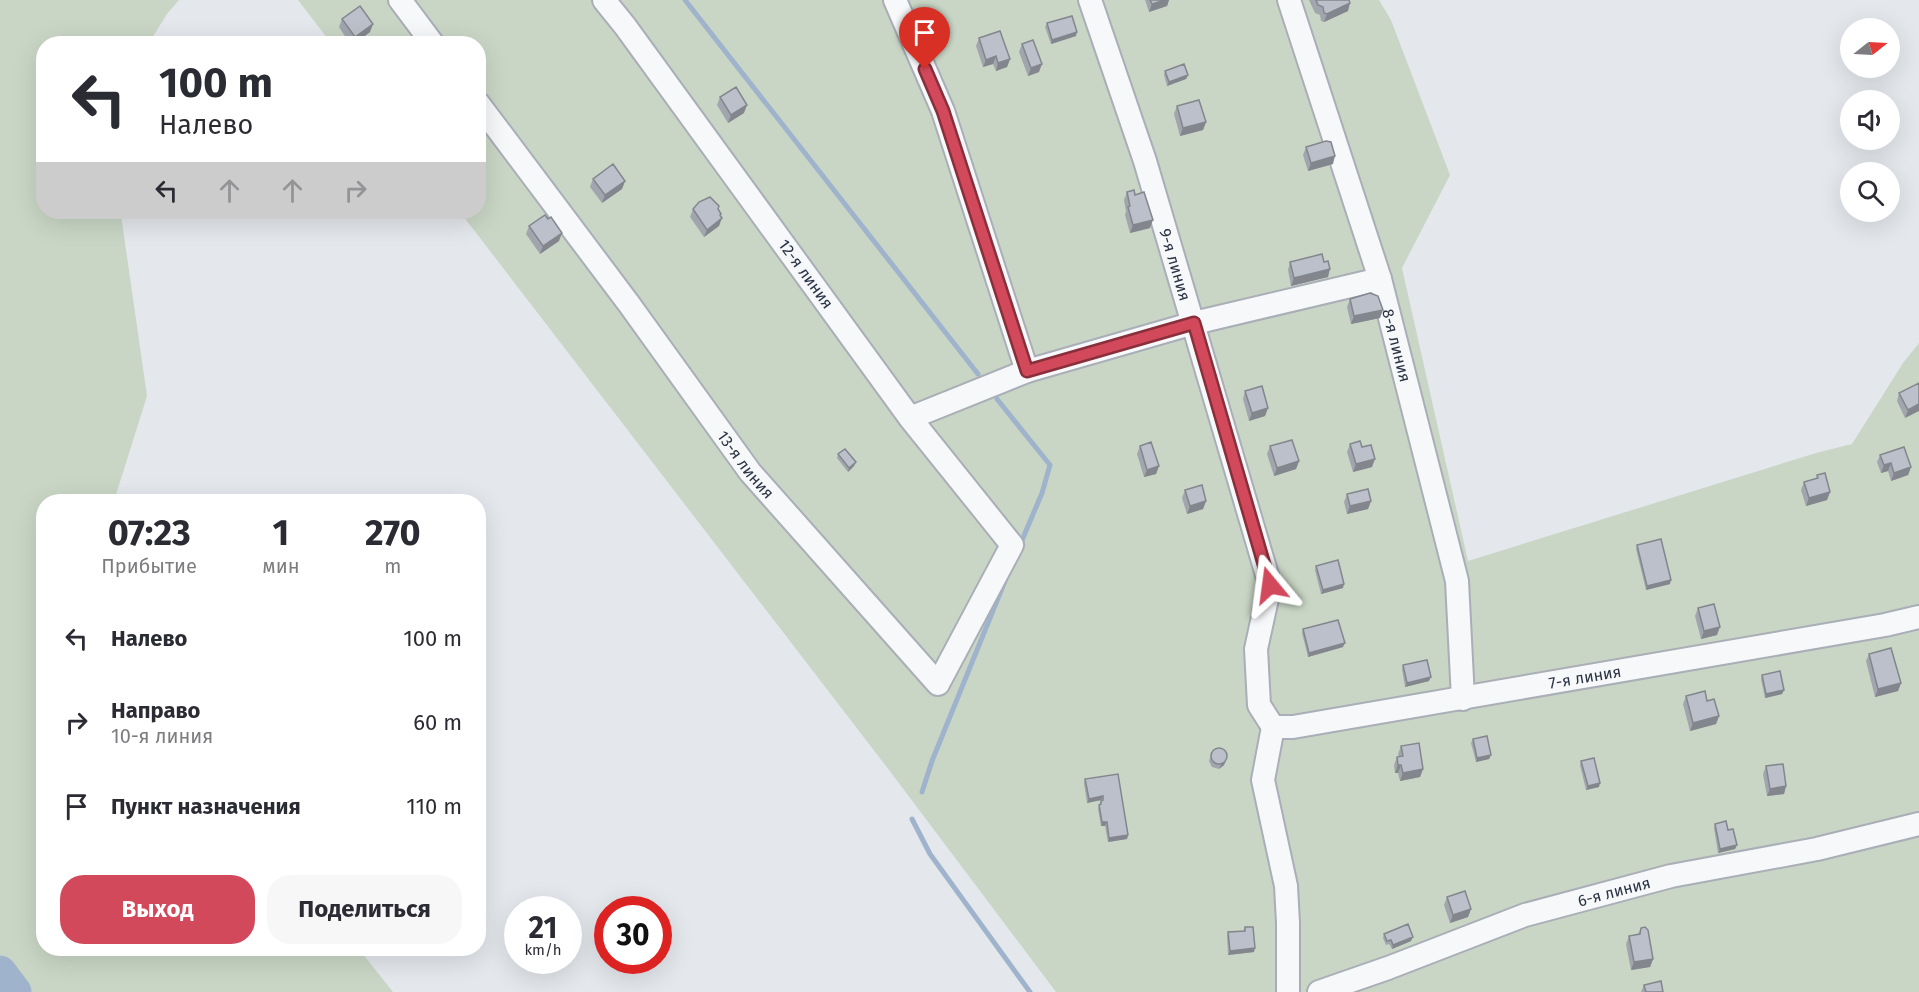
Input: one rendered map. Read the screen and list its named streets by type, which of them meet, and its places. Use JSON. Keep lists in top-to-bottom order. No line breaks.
{"streets":{"street":["9-я линия","12-я линия","8-я линия","13-я линия","7-я линия","6-я линия"]},"crossings":[["9-я линия","7-я линия"],["12-я линия","13-я линия"],["8-я линия","7-я линия"]],"north":"right","page":{"turn":["100 m","Налево"],"eta":["07:23","Прибытие","1","мин","270","m"],"list":[{"name":"Налево","value":"100 m"},{"name":"Направо","note":"10-я линия","value":"60 m"},{"name":"Пункт назначения","value":"110 m"}],"buttons":["Выход","Поделиться"],"speed":"21 km/h","limit":"30"}}
